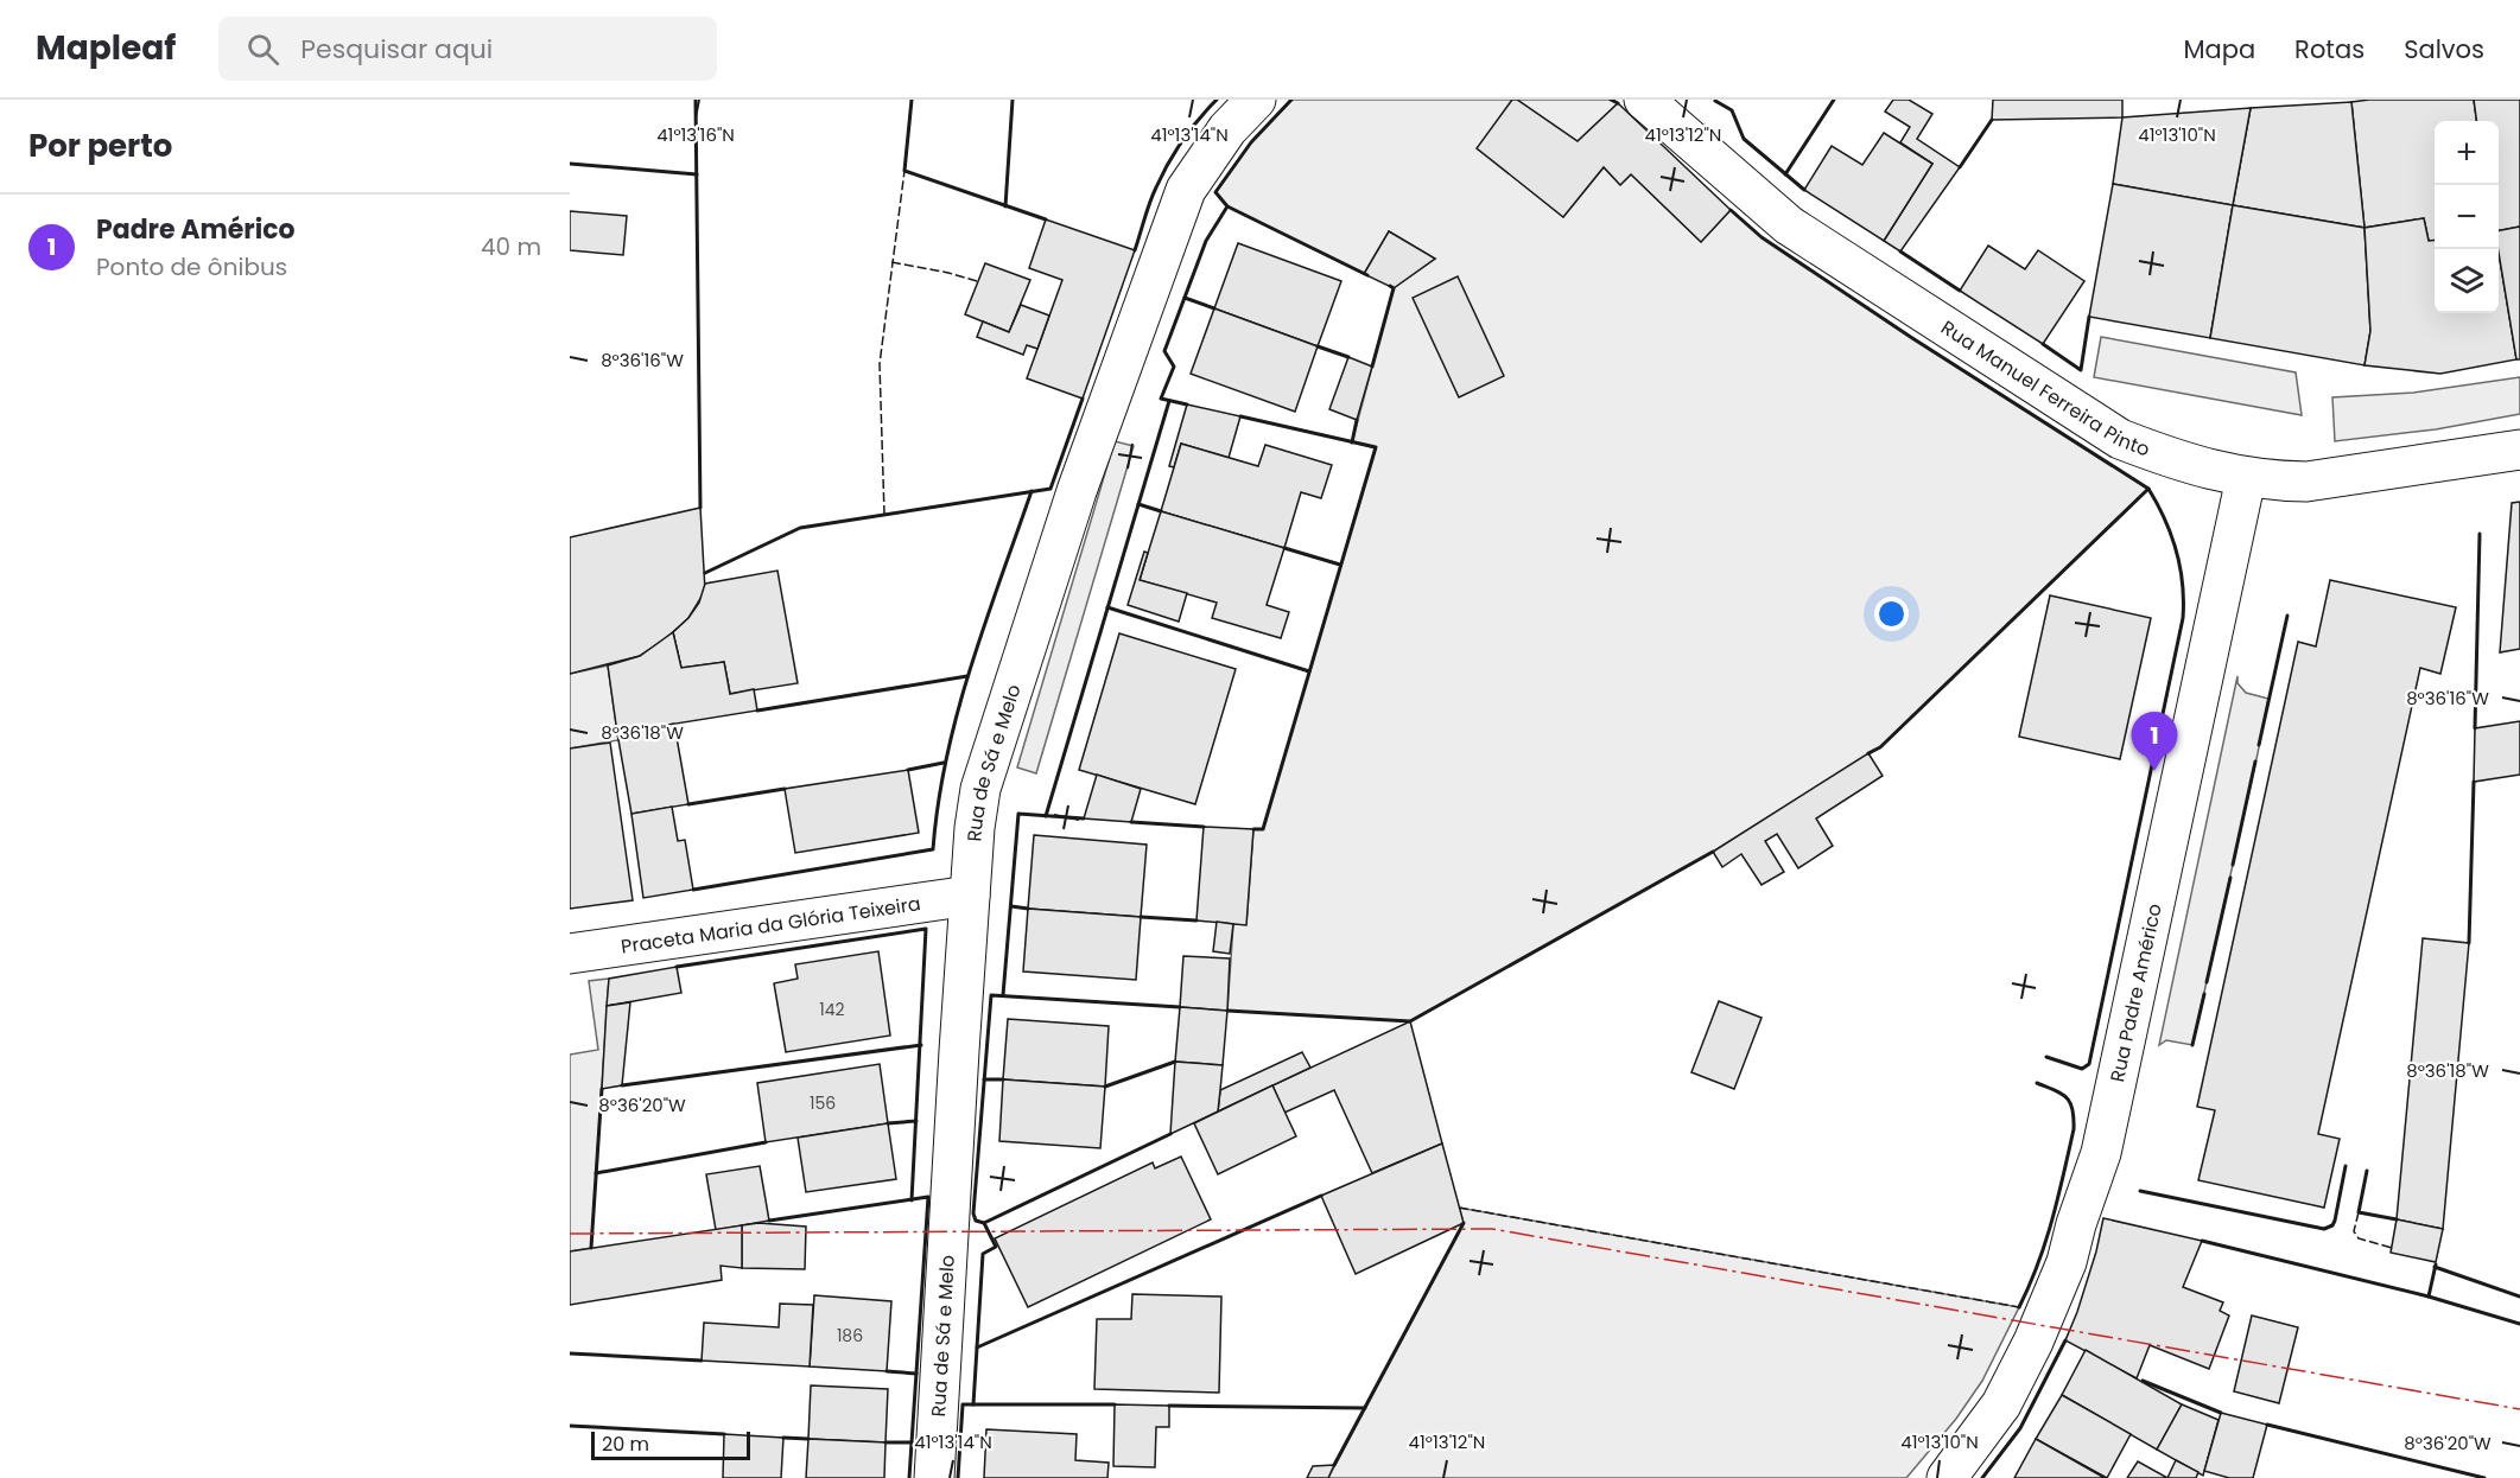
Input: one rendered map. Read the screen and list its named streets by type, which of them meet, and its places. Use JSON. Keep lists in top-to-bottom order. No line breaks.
{"streets":{"street":["Rua Manuel Ferreira Pinto","Rua de Sá e Melo","Praceta Maria da Glória Teixeira","Rua Padre Américo"]},"crossings":[["Rua Manuel Ferreira Pinto","Rua Padre Américo"],["Rua de Sá e Melo","Praceta Maria da Glória Teixeira"]],"house_numbers":["142","156","186"],"scale_bar":"20 m","page":{"header":"Mapleaf","search":"Pesquisar aqui","nav":["Mapa","Rotas","Salvos"],"heading":"Por perto","map_buttons":["+","−"],"list":[{"mark":"1","name":"Padre Américo","note":"Ponto de ônibus","value":"40 m"}],"pins":"1","scale":"20 m"},"coordinates":["41°13'14\"N","41°13'12\"N","41°13'10\"N","41°13'16\"N","8°36'16\"W","8°36'18\"W","8°36'20\"W"]}
